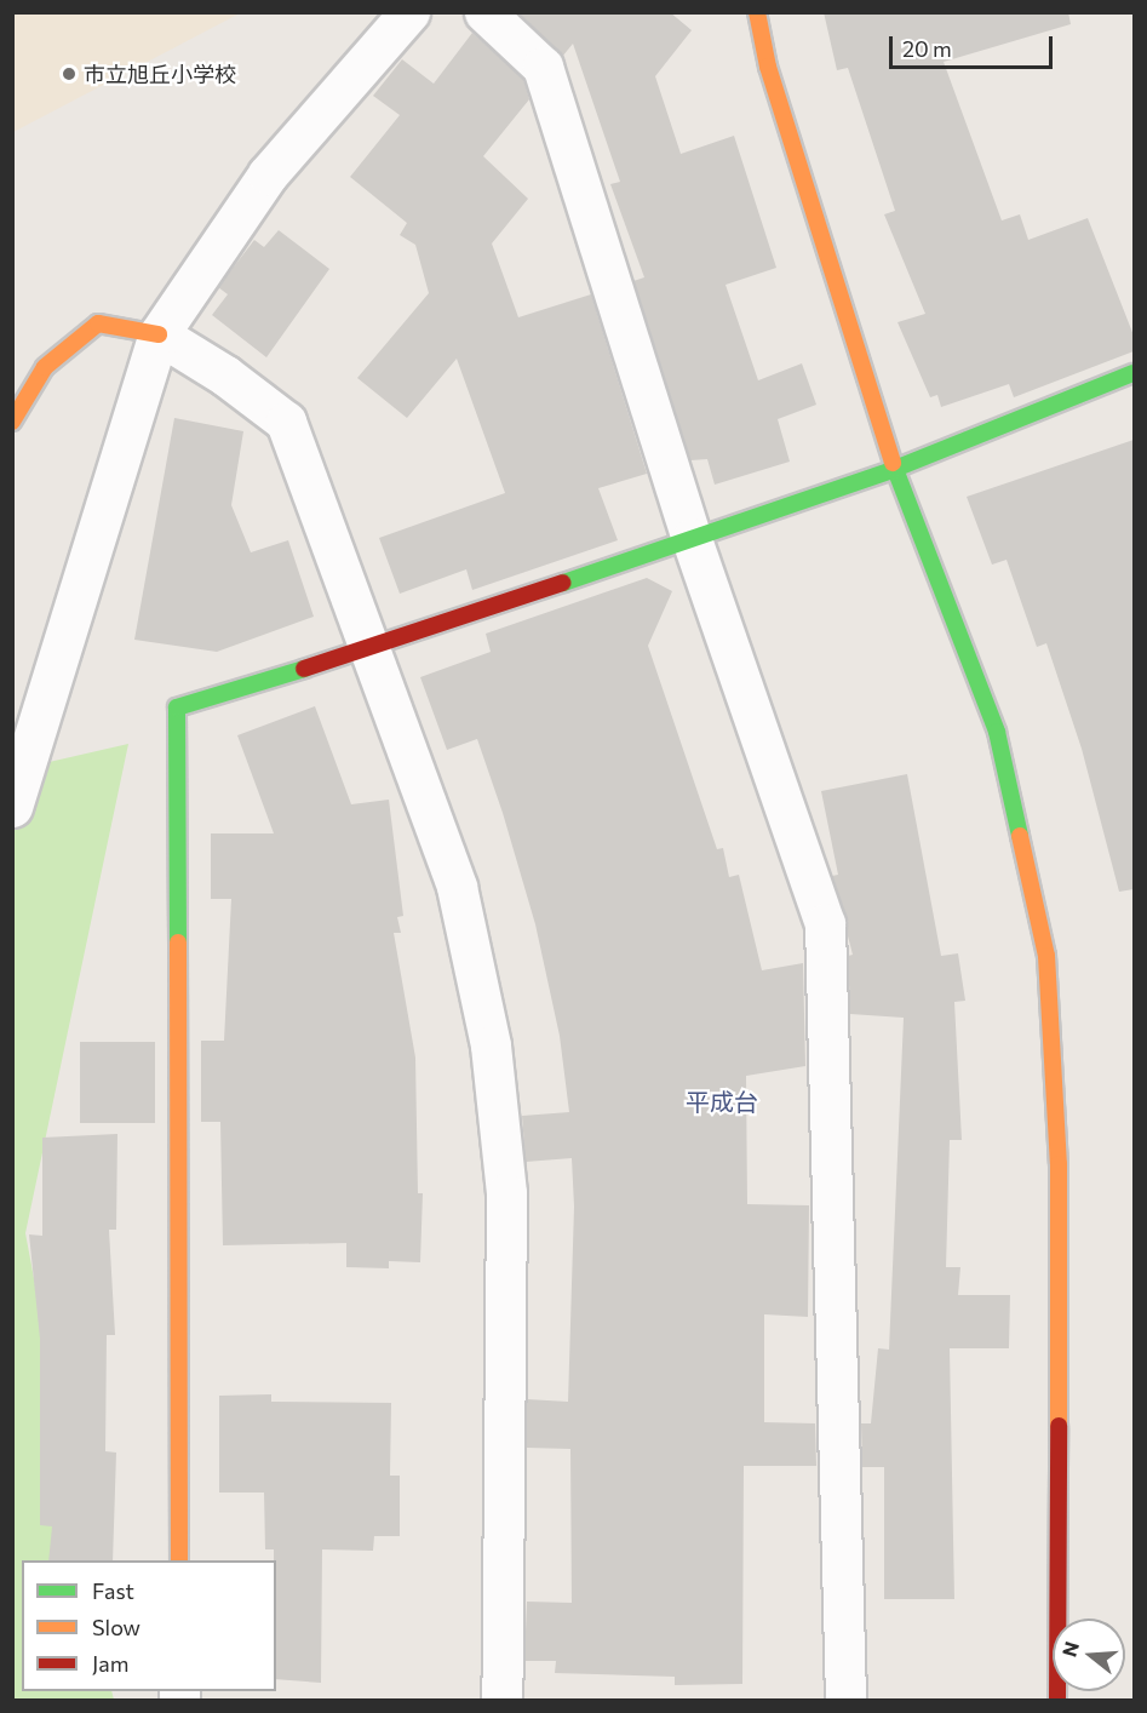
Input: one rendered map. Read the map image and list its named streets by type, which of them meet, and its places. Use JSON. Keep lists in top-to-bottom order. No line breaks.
{"districts":["平成台"],"places":["市立旭丘小学校"],"legend":["Fast","Slow","Jam"],"scale_bar":"20 m","north":"left"}
